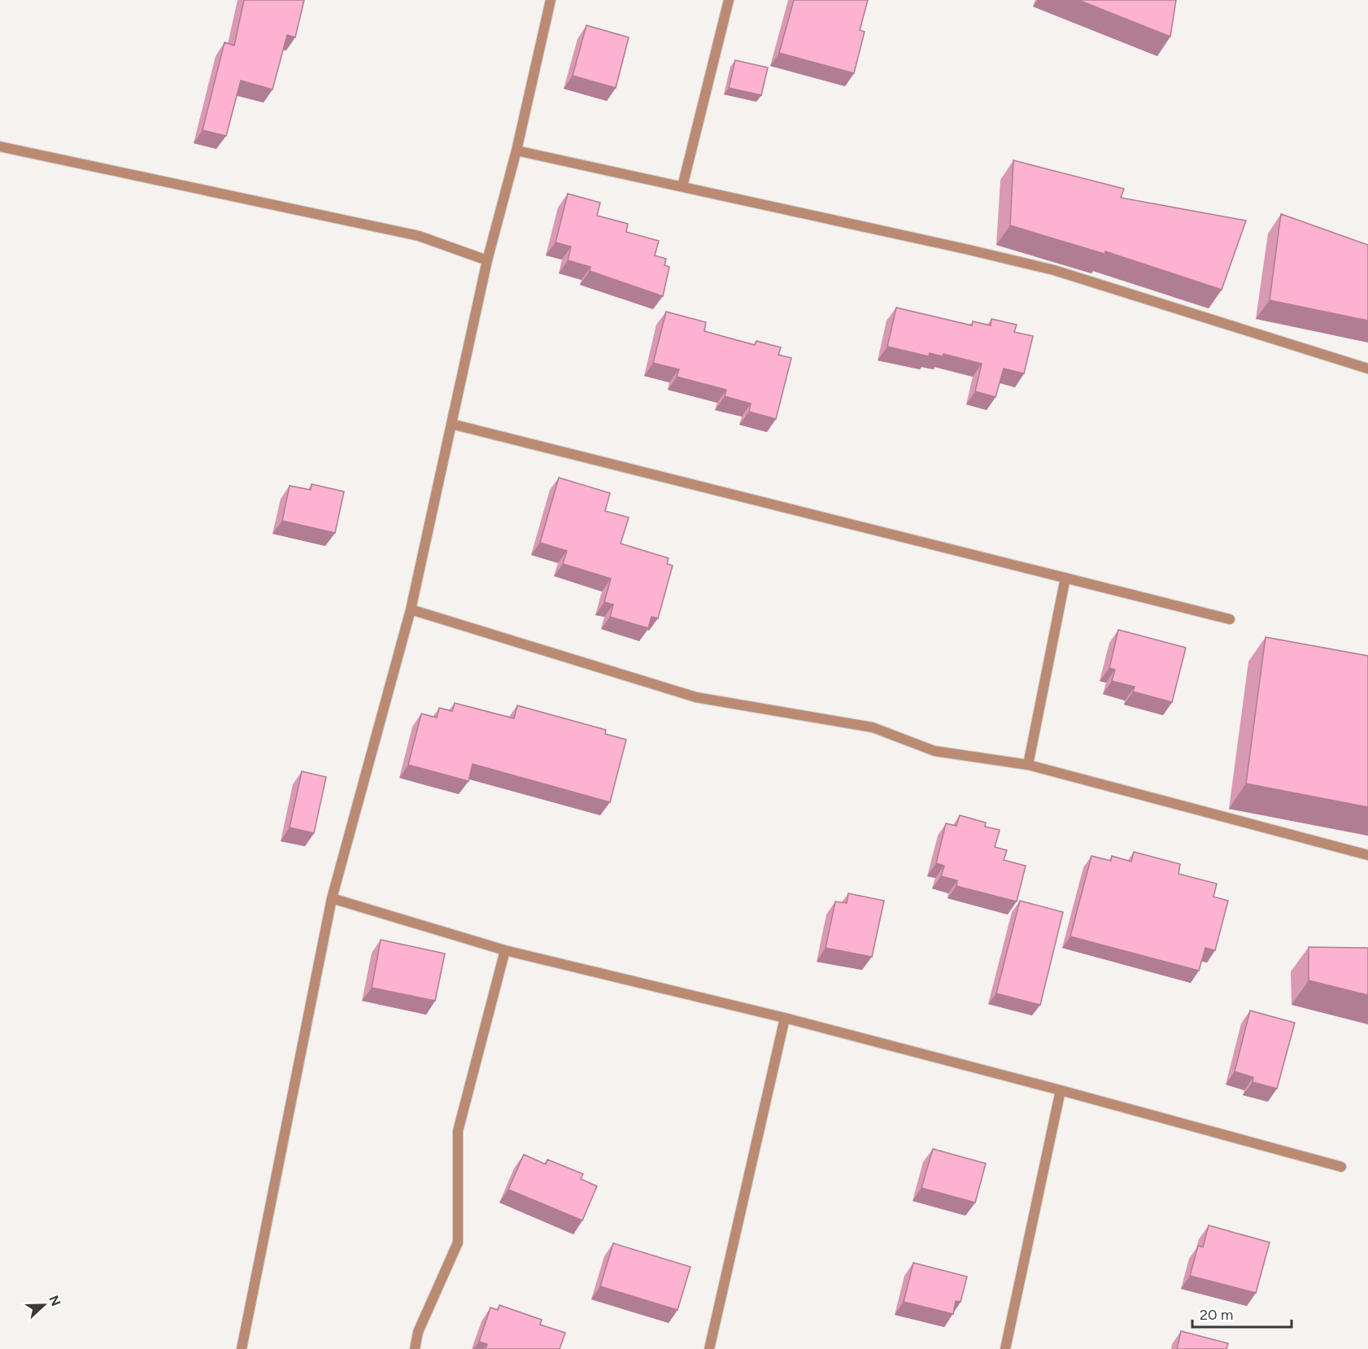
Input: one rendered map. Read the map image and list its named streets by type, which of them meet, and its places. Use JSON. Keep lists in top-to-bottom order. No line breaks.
{"scale_bar":"20 m","north":"right"}
